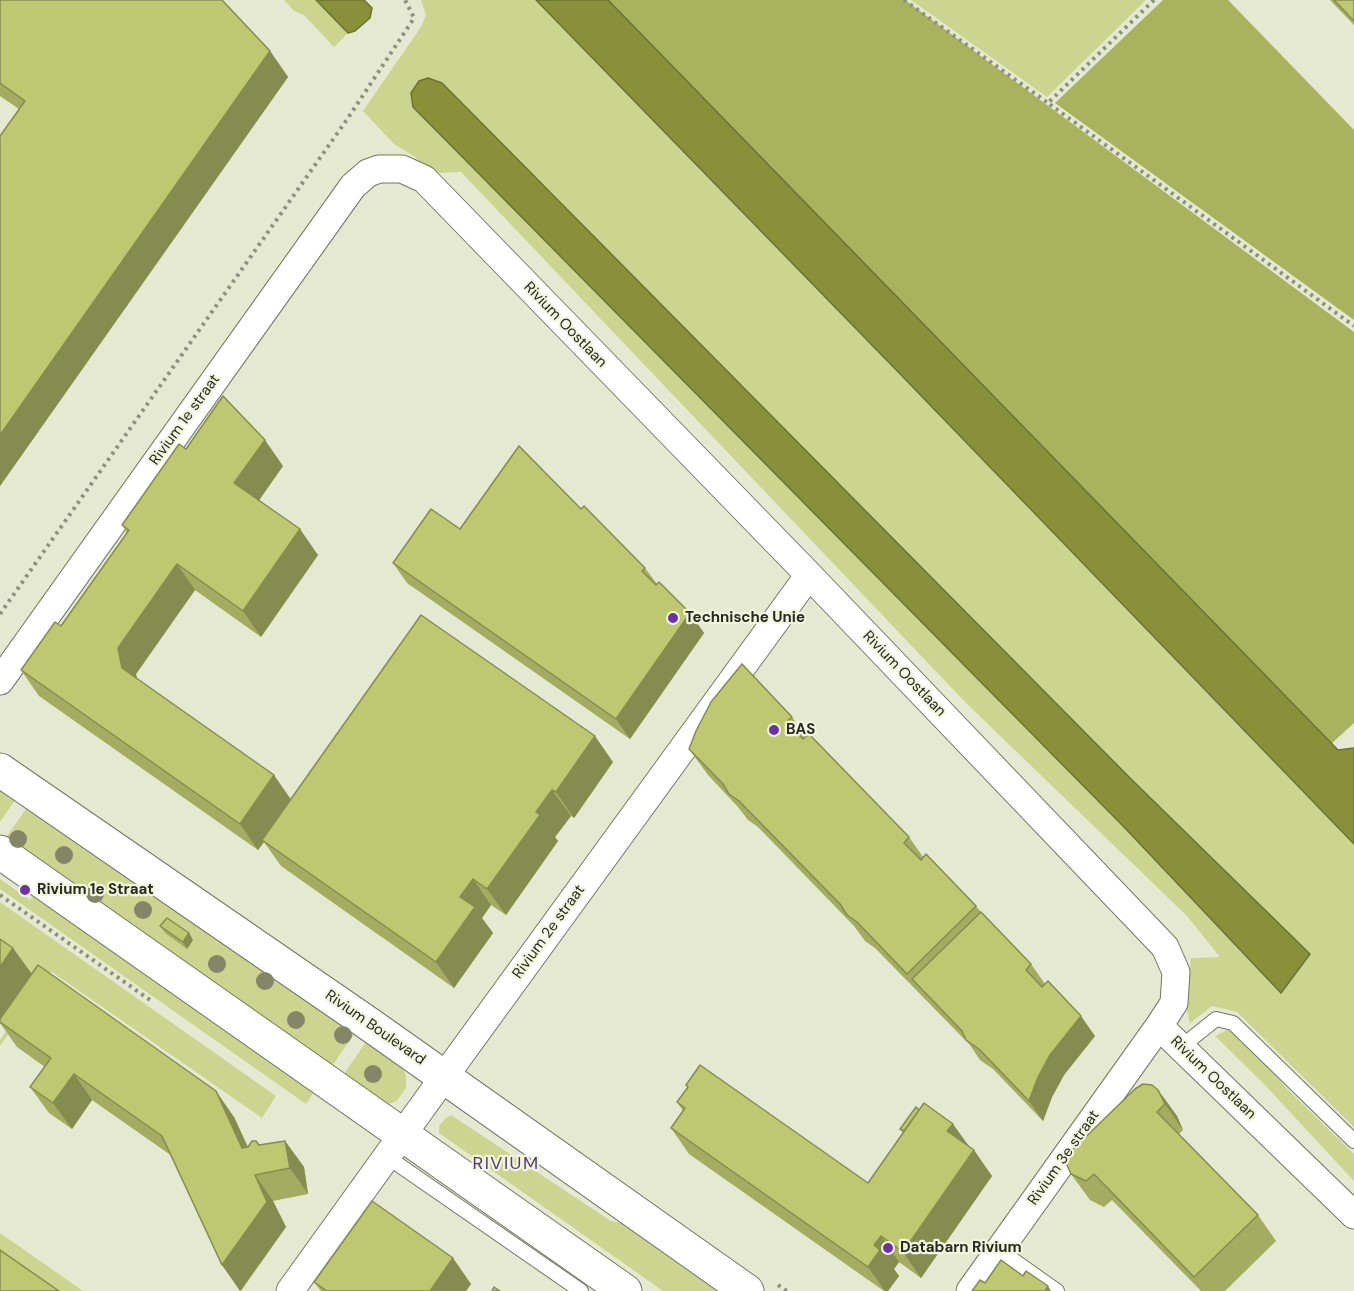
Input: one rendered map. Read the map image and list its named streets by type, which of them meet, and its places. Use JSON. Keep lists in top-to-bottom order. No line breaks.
{"streets":{"street":["Rivium Oostlaan","Rivium 1e straat","Rivium 2e straat","Rivium Boulevard","Rivium 3e straat"]},"crossings":[["Rivium Oostlaan","Rivium 1e straat"],["Rivium Oostlaan","Rivium 2e straat"],["Rivium Oostlaan","Rivium 3e straat"],["Rivium 2e straat","Rivium Boulevard"]],"districts":["RIVIUM"],"places":["Technische Unie","BAS","Rivium 1e Straat","Databarn Rivium"]}
